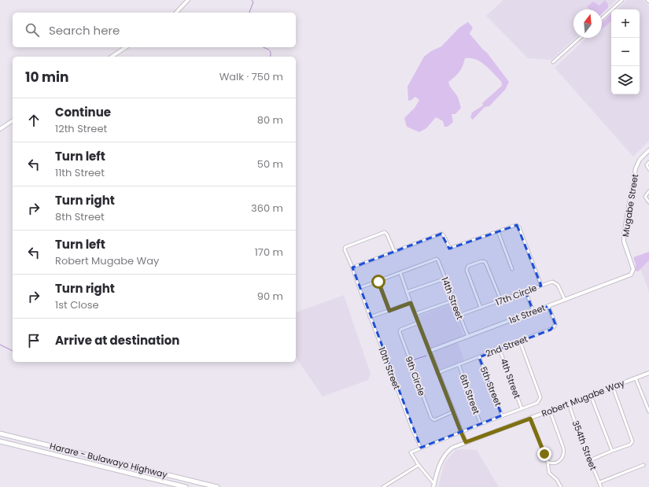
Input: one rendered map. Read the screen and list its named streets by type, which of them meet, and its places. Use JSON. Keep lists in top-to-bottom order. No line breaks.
{"streets":{"highway":["Harare - Bulawayo Highway"],"street":["Mugabe Street","17th Circle","14th Street","1st Street","2nd Street","10th Street","9th Circle","4th Street","5th Street","6th Street","Robert Mugabe Way","354th Street"]},"crossings":[["Mugabe Street","1st Street"],["17th Circle","14th Street"],["17th Circle","1st Street"],["14th Street","1st Street"],["1st Street","2nd Street"],["2nd Street","4th Street"],["2nd Street","5th Street"],["2nd Street","6th Street"],["Robert Mugabe Way","354th Street"]],"north":"top","page":{"map_buttons":["+","−"],"search":"Search here","heading":["10 min","Walk · 750 m"],"list":[["Continue","12th Street","80 m"],["Turn left","11th Street","50 m"],["Turn right","8th Street","360 m"],["Turn left","Robert Mugabe Way","170 m"],["Turn right","1st Close","90 m"],"Arrive at destination"]}}
